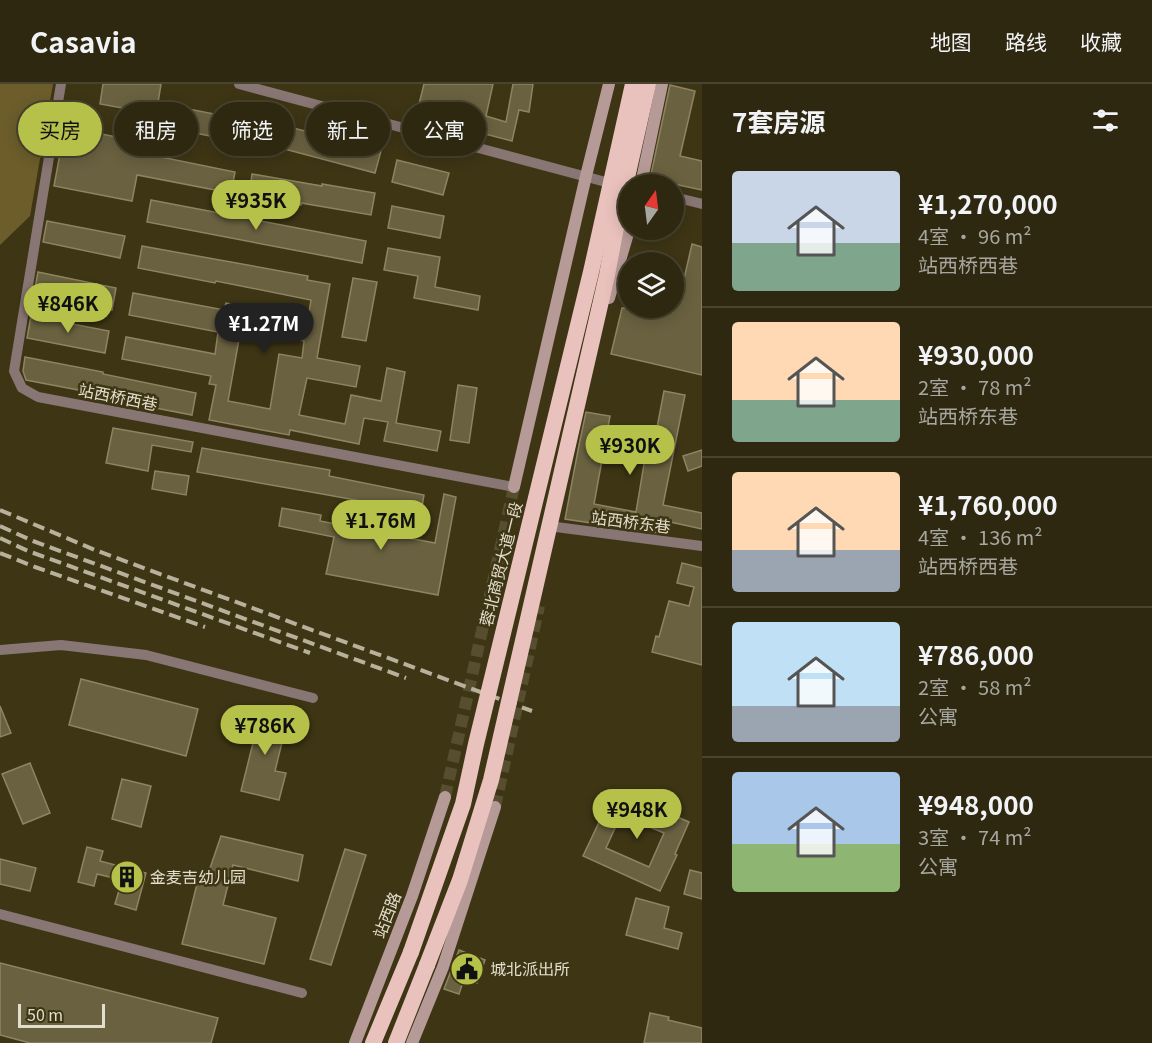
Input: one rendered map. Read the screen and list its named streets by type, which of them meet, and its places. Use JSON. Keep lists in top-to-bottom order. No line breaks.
{"streets":{"highway":["蓉北商贸大道一段"],"main road":["站西路"],"street":["站西桥西巷","站西桥东巷"]},"crossings":[["站西桥西巷","蓉北商贸大道一段"]],"places":{"building":["金麦吉幼儿园"],"public building":["城北派出所"]},"scale_bar":"50 m","north":"top","page":{"header":"Casavia","nav":["地图","路线","收藏"],"heading":"7套房源","chip":["买房","租房","筛选","新上","公寓"],"list":[{"name":"¥1,270,000","note":"4室 · 96 m² · 站西桥西巷"},{"name":"¥930,000","note":"2室 · 78 m² · 站西桥东巷"},{"name":"¥1,760,000","note":"4室 · 136 m² · 站西桥西巷"},{"name":"¥786,000","note":"2室 · 58 m² · 公寓"},{"name":"¥948,000","note":"3室 · 74 m² · 公寓"}],"price":["¥935K","¥846K","¥1.27M","¥930K","¥1.76M","¥786K","¥948K"],"scale":"50 m"}}
